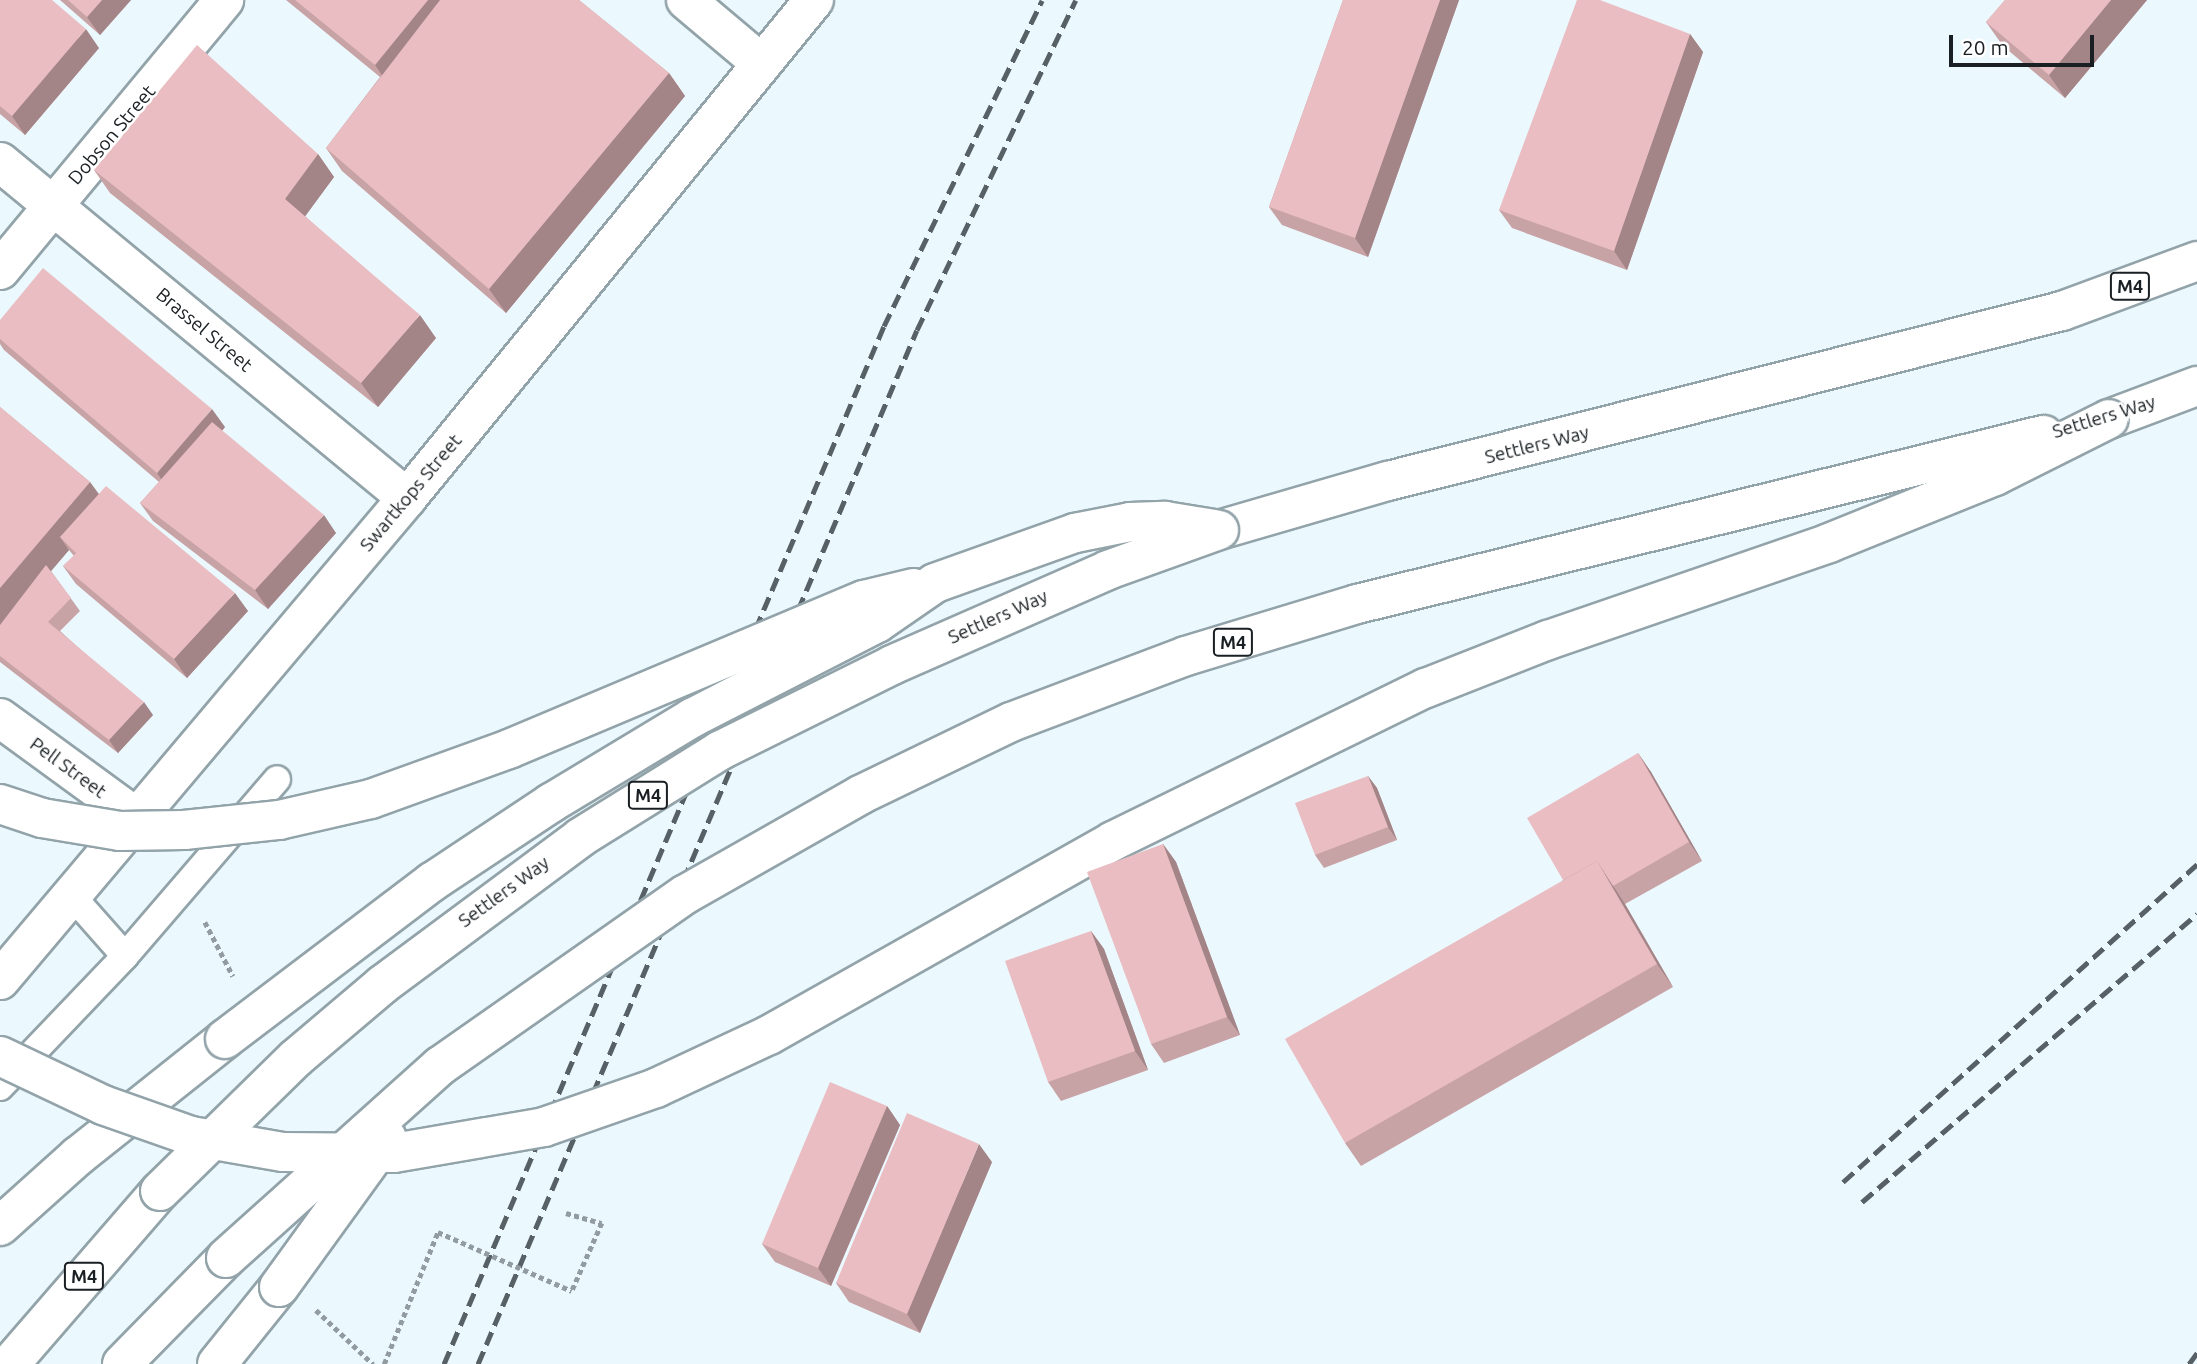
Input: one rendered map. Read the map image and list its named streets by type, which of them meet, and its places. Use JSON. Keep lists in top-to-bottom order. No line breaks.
{"streets":{"main road":["Dobson Street","M4","Brassel Street","Settlers Way","Swartkops Street","Pell Street"]},"crossings":[["Dobson Street","Brassel Street"],["Brassel Street","Swartkops Street"],["Swartkops Street","Pell Street"]],"scale_bar":"20 m"}
